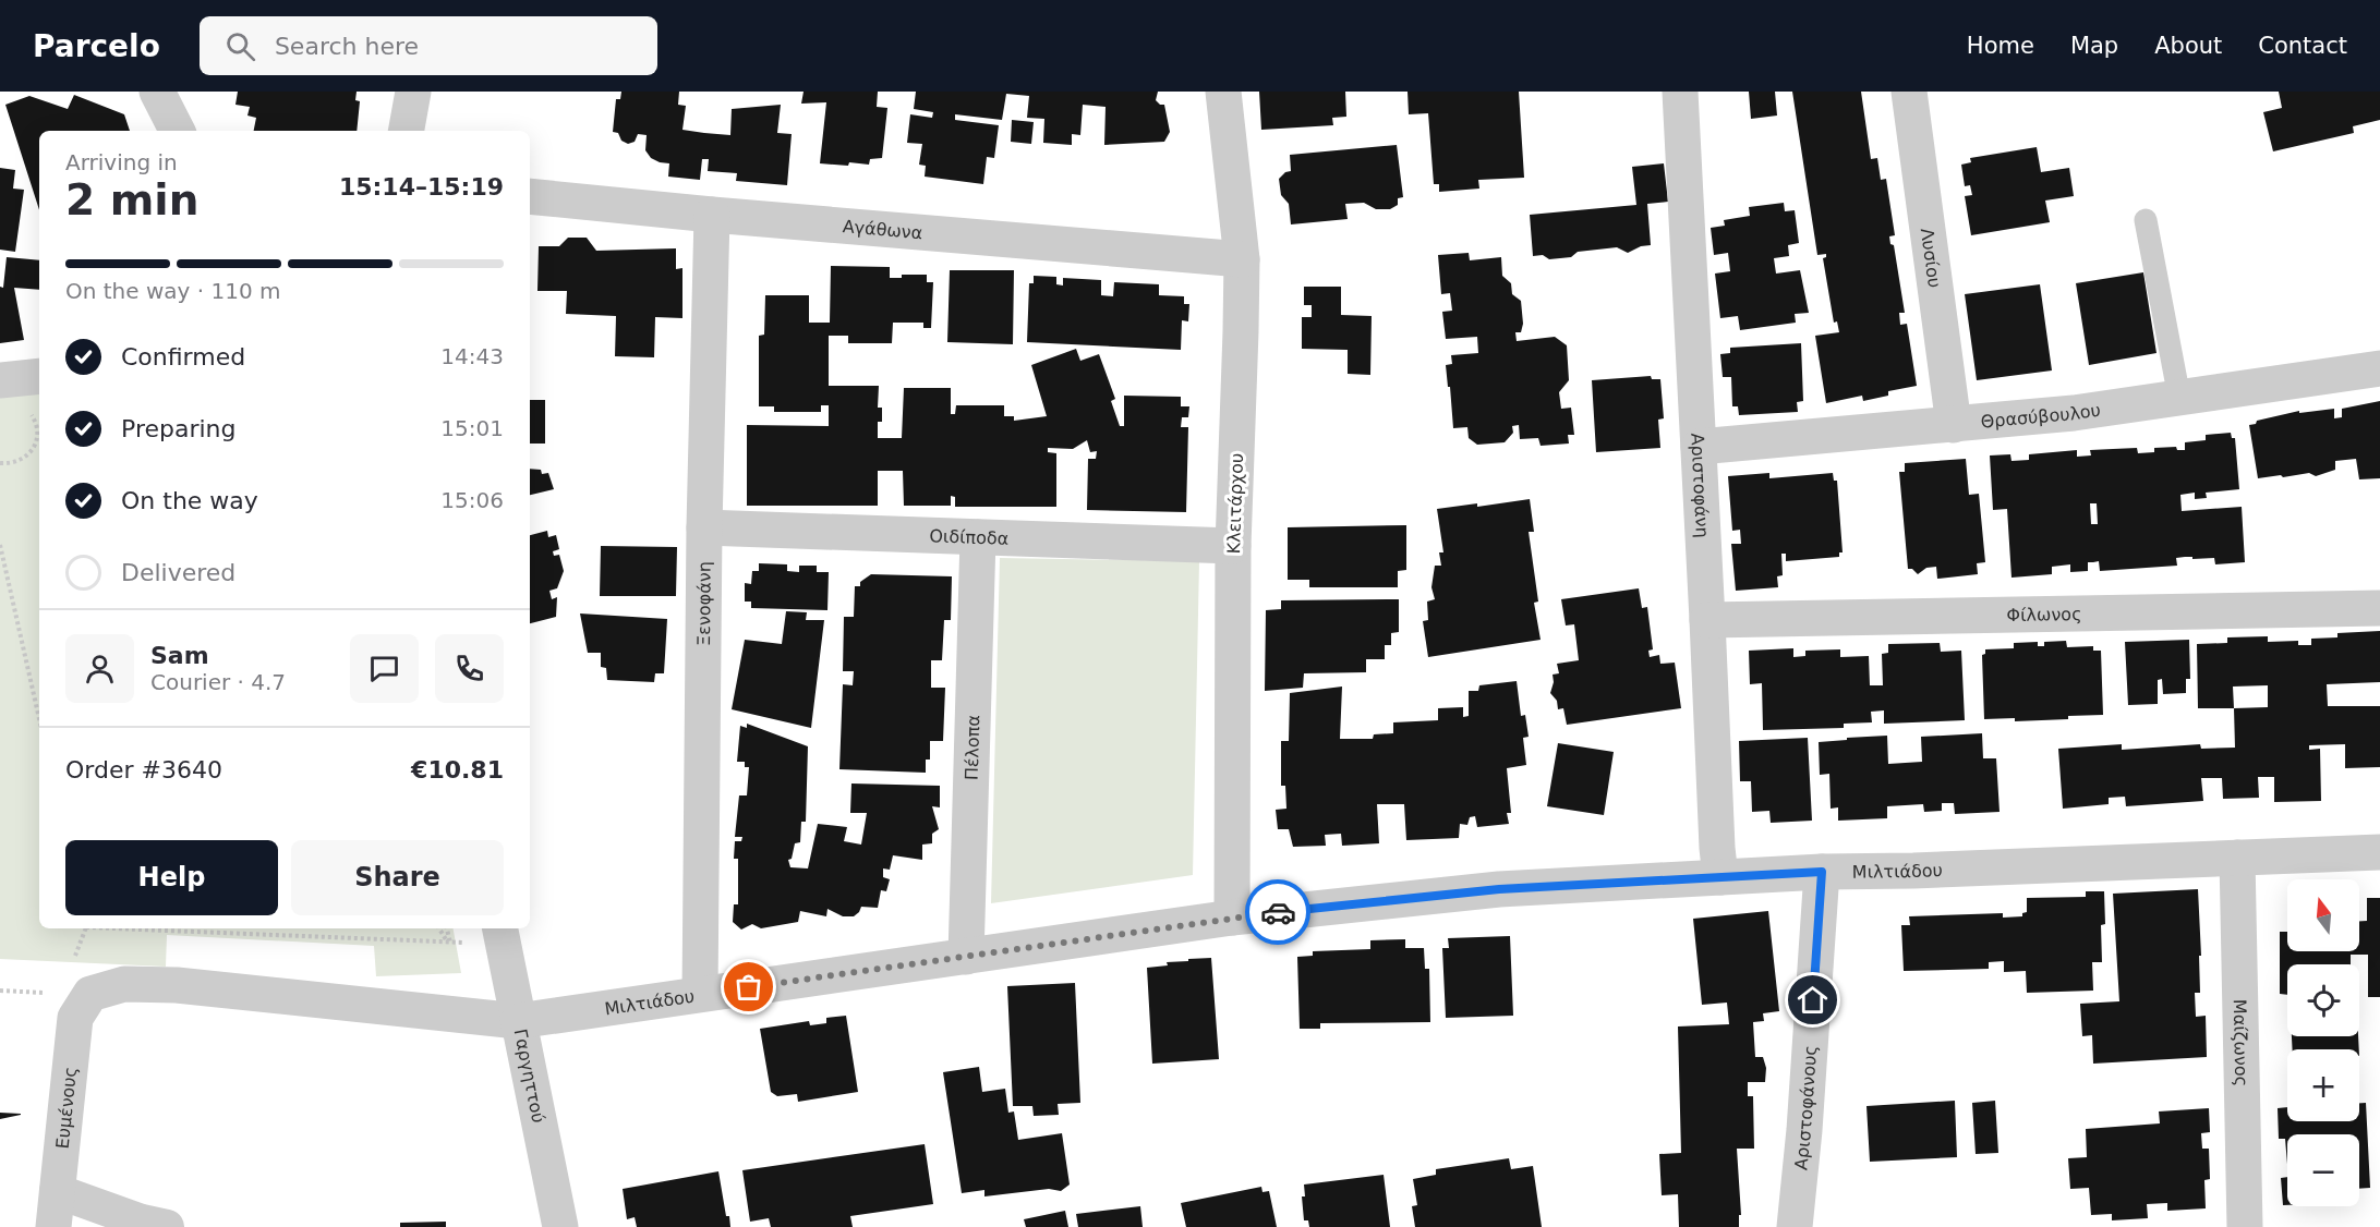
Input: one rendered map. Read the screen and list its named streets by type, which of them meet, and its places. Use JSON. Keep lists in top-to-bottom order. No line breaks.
{"streets":{"street":["Αγάθωνα","Λυσίου","Θρασύβουλου","Αριστοφάνη","Κλειτάρχου","Οιδίποδα","Ξενοφάνη","Φίλωνος","Πέλοπα","Μιλτιάδου","Μαίζωνος","Γαργηττού","Ευμένους","Αριστοφάνους"]},"crossings":[["Αγάθωνα","Κλειτάρχου"],["Αγάθωνα","Ξενοφάνη"],["Λυσίου","Θρασύβουλου"],["Θρασύβουλου","Αριστοφάνη"],["Αριστοφάνη","Φίλωνος"],["Αριστοφάνη","Μιλτιάδου"],["Κλειτάρχου","Οιδίποδα"],["Κλειτάρχου","Μιλτιάδου"],["Οιδίποδα","Ξενοφάνη"],["Οιδίποδα","Πέλοπα"],["Ξενοφάνη","Μιλτιάδου"],["Πέλοπα","Μιλτιάδου"],["Μιλτιάδου","Μαίζωνος"],["Μιλτιάδου","Γαργηττού"],["Μιλτιάδου","Ευμένους"],["Μιλτιάδου","Αριστοφάνους"]],"north":"top","page":{"header":"Parcelo","search":"Search here","nav":["Home","Map","About","Contact"],"heading":["2 min","Arriving in","15:14–15:19"],"panel":["Sam","Courier · 4.7","Order #3640","€10.81"],"bar":"On the way · 110 m","list":[["Confirmed","14:43"],["Preparing","15:01"],["On the way","15:06"],"Delivered"],"buttons":["Help","Share"],"map_buttons":["+","−"]}}
